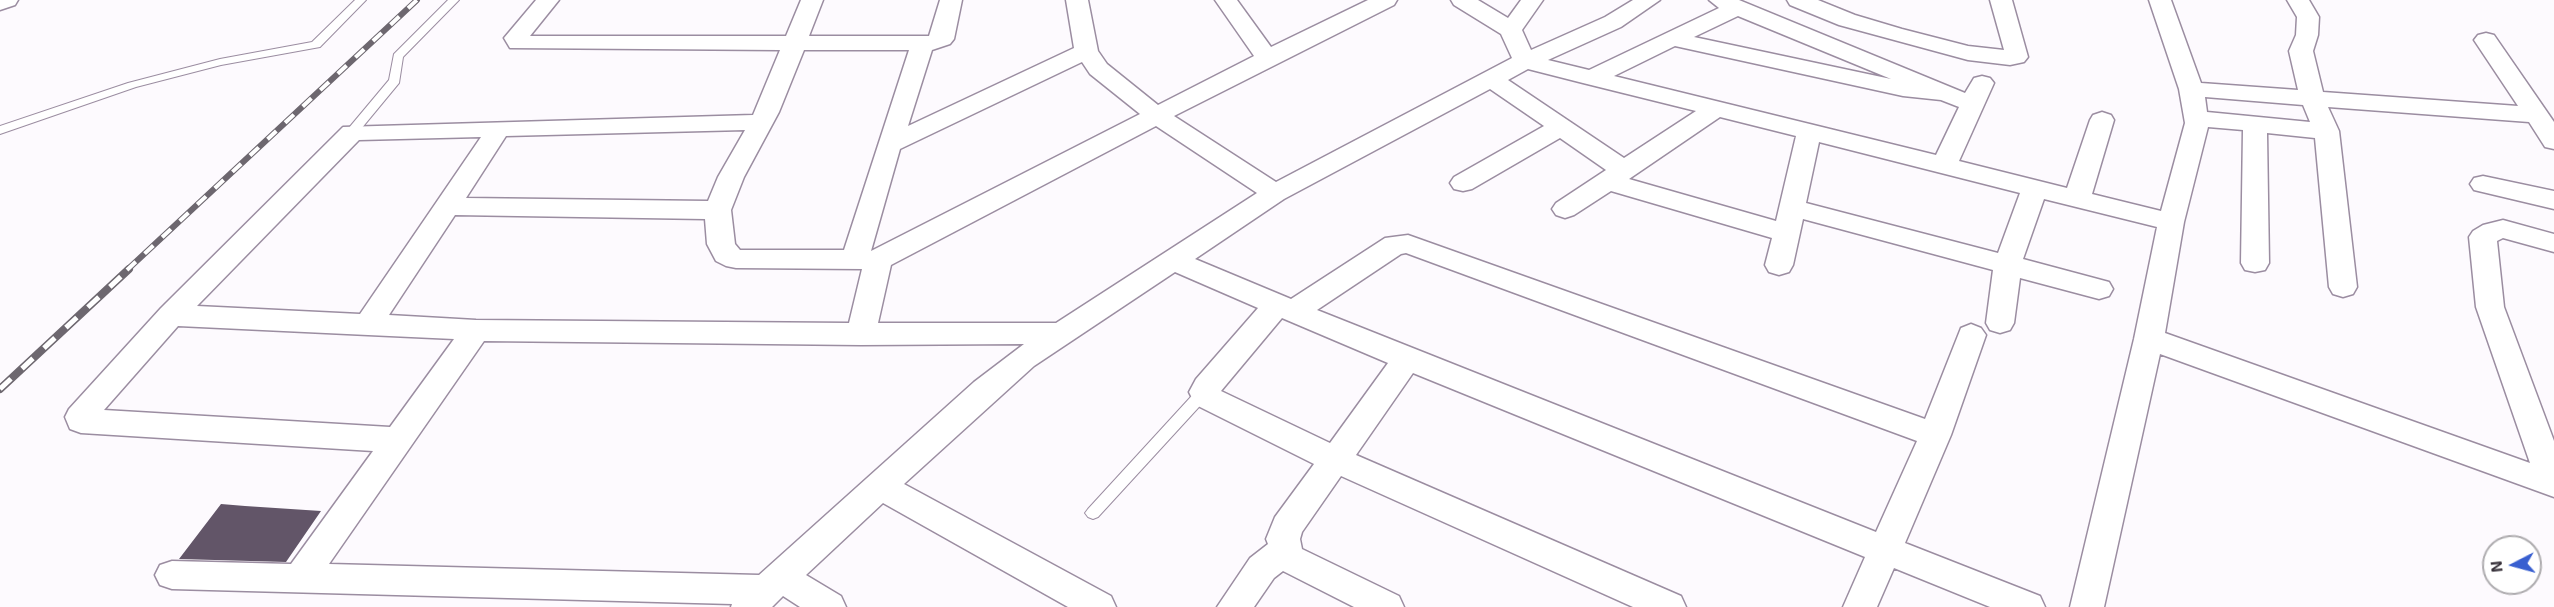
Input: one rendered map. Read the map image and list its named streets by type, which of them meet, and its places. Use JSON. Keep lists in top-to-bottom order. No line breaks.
{"north":"left"}
